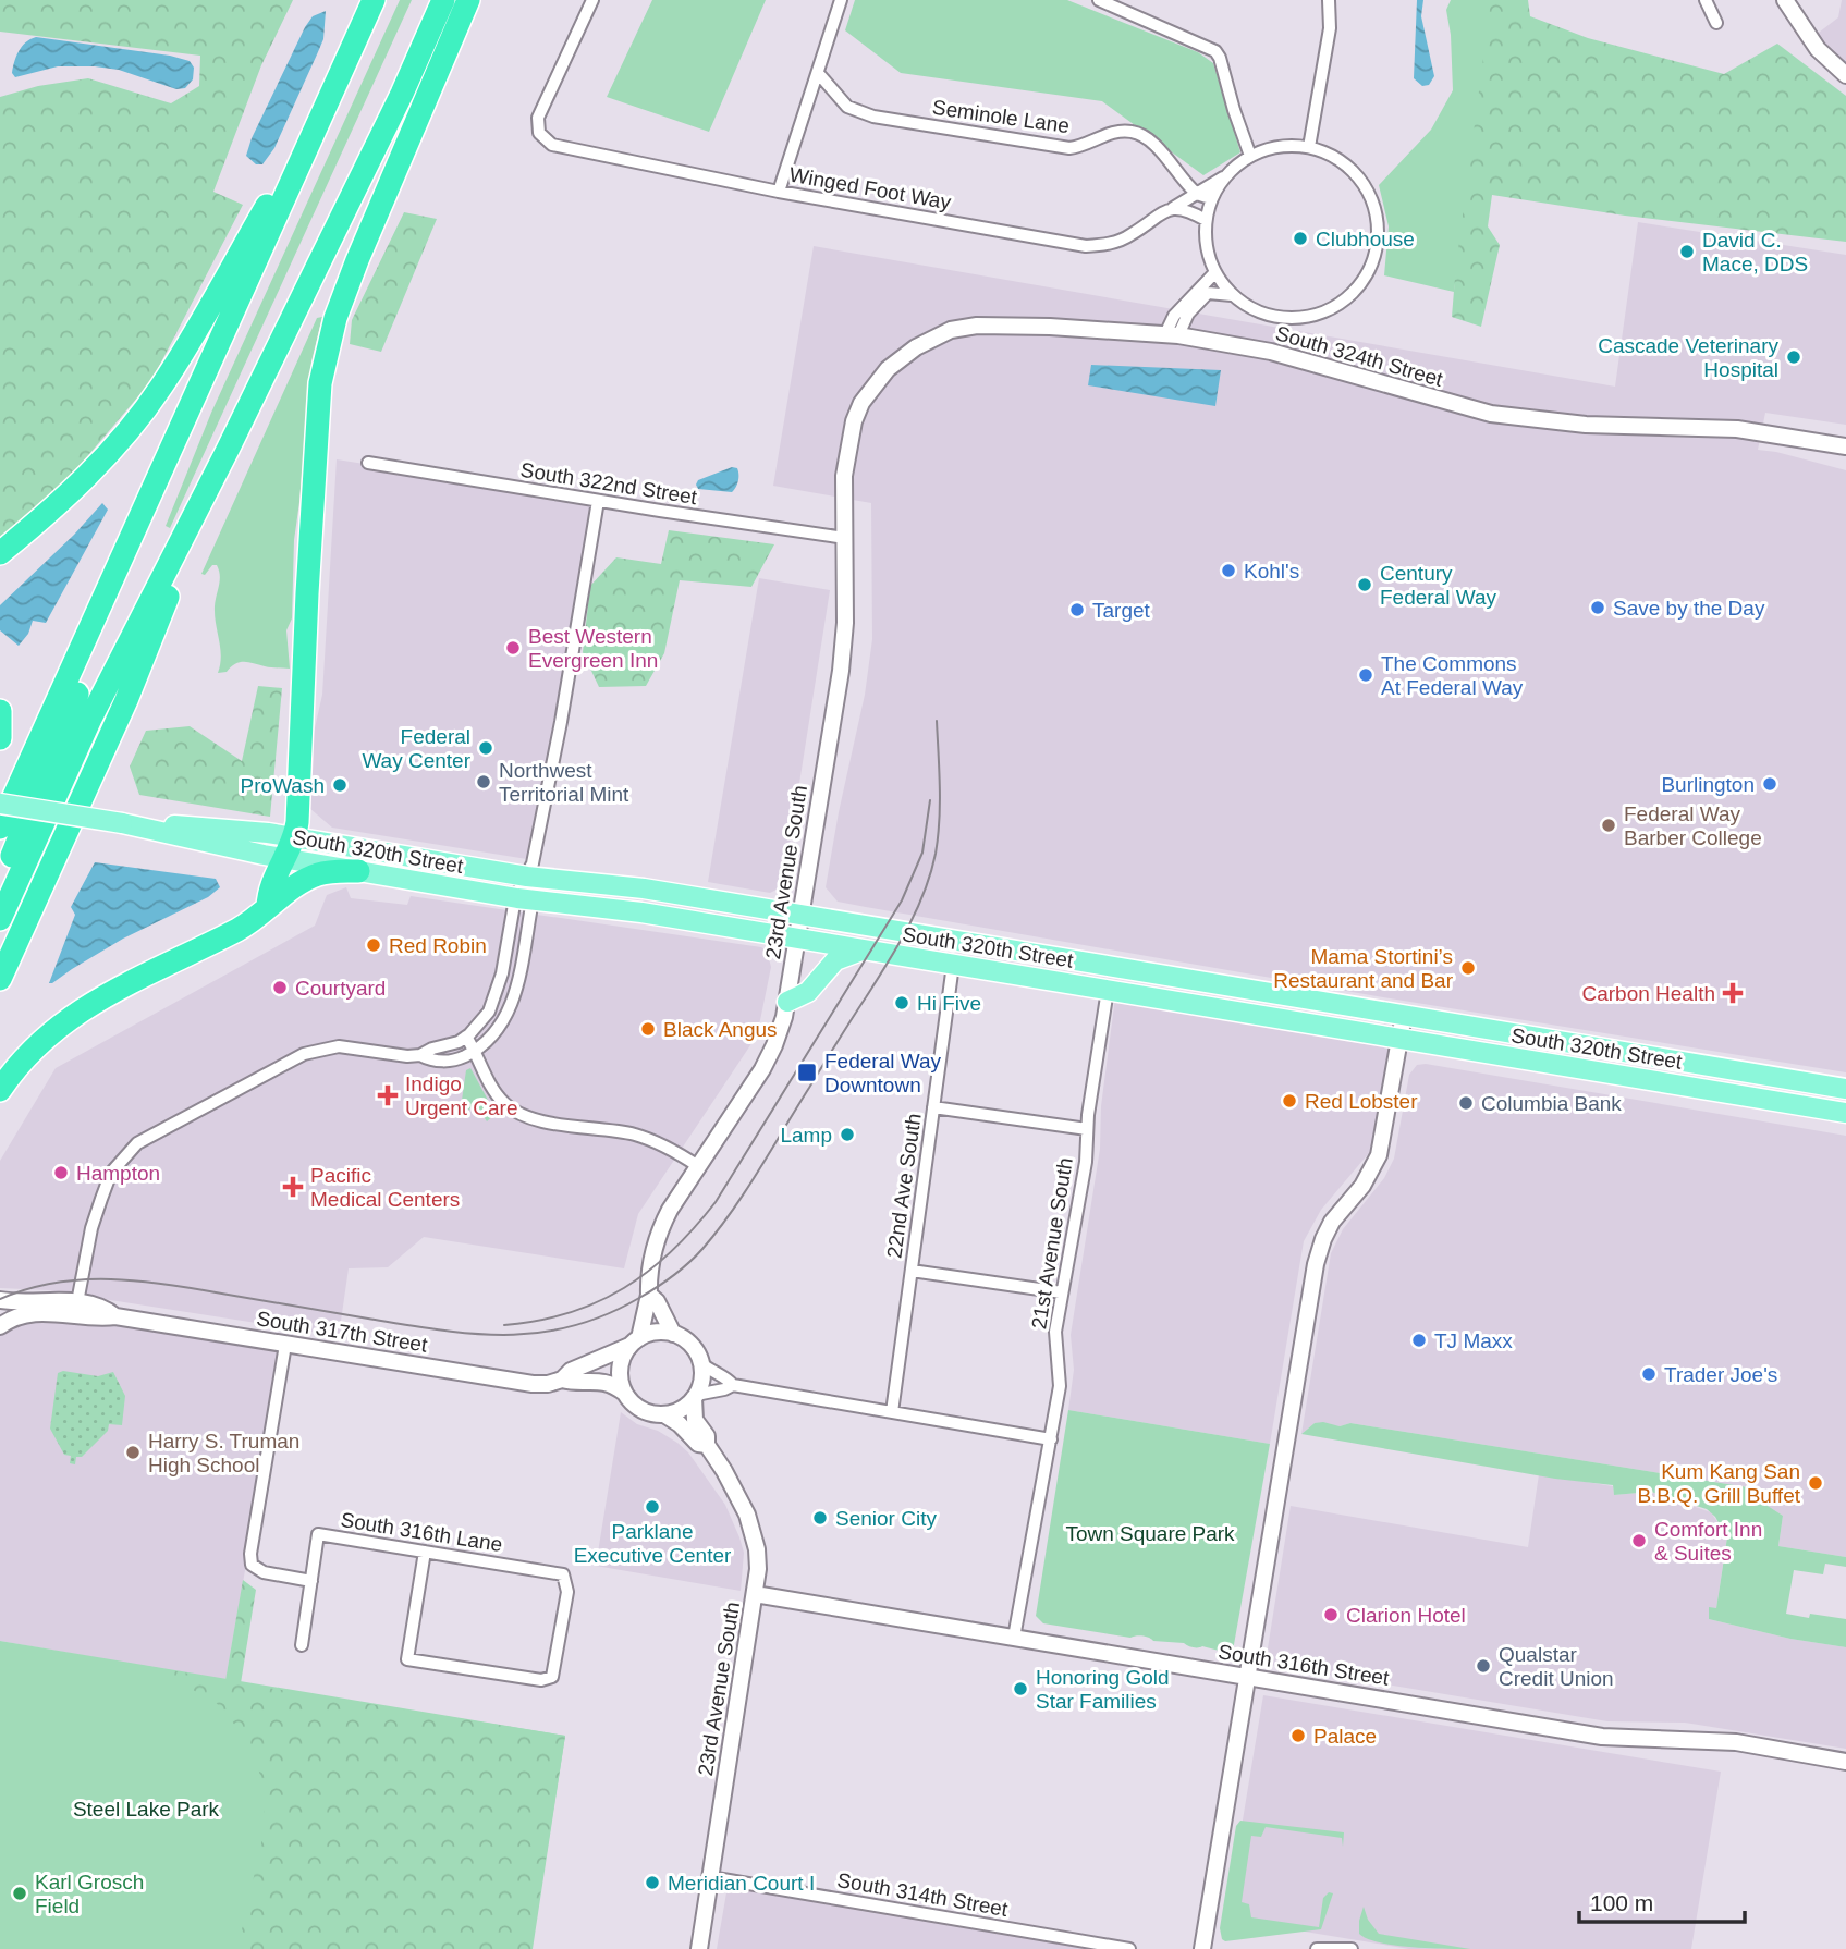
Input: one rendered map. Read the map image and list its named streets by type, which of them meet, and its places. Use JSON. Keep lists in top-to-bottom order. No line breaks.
{"streets":{"main road":["South 320th Street"],"street":["Seminole Lane","Winged Foot Way","South 324th Street","South 322nd Street","23rd Avenue South","22nd Ave South","21st Avenue South","South 317th Street","South 316th Lane","South 316th Street","South 314th Street"]},"crossings":[["Seminole Lane","Winged Foot Way"],["South 324th Street","23rd Avenue South"],["South 322nd Street","23rd Avenue South"],["South 320th Street","23rd Avenue South"],["South 320th Street","22nd Ave South"],["South 320th Street","21st Avenue South"],["23rd Avenue South","South 317th Street"],["23rd Avenue South","South 316th Street"],["23rd Avenue South","South 314th Street"],["21st Avenue South","South 316th Street"]],"parks":["Town Square Park","Steel Lake Park"],"places":{"other":["Clubhouse","David C. Mace, DDS","Cascade Veterinary Hospital","Kohl's","Century Federal Way","Save by the Day","Target","Best Western Evergreen Inn","The Commons At Federal Way","Federal Way Center","Northwest Territorial Mint","Burlington","ProWash","Federal Way Barber College","Red Robin","Mama Stortini’s Restaurant and Bar","Courtyard","Hi Five","Black Angus","Red Lobster","Columbia Bank","Lamp","Hampton","TJ Maxx","Trader Joe's","Harry S. Truman High School","Kum Kang San B.B.Q. Grill Buffet","Parklane Executive Center","Senior City","Comfort Inn & Suites","Clarion Hotel","Qualstar Credit Union","Honoring Gold Star Families","Palace","Meridian Court I","Karl Grosch Field"],"health":["Carbon Health","Indigo Urgent Care","Pacific Medical Centers"],"transit":["Federal Way Downtown"]},"scale_bar":"100 m"}
